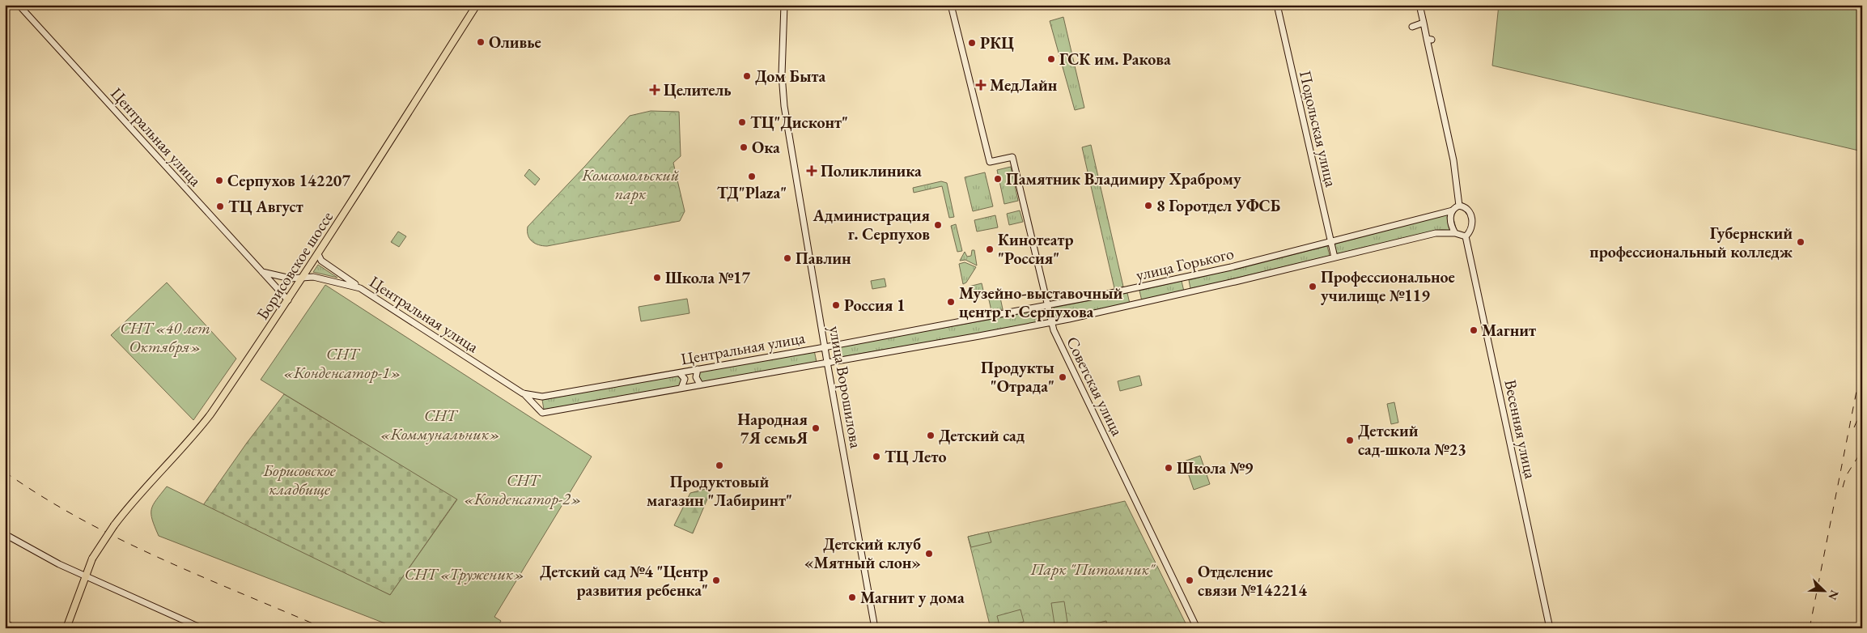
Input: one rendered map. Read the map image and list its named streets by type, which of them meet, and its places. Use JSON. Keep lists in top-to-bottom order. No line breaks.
{"streets":{"main road":["Борисовское шоссе"],"street":["Подольская улица","Центральная улица","улица Горького","Советская улица","улица Ворошилова","Весенняя улица"]},"crossings":[["Подольская улица","улица Горького"],["Центральная улица","улица Горького"],["Центральная улица","Борисовское шоссе"],["Центральная улица","улица Ворошилова"],["улица Горького","Советская улица"],["улица Горького","улица Ворошилова"],["улица Горького","Весенняя улица"]],"parks":["Комсомольский парк","СНТ «40 лет Октября»","СНТ «Конденсатор-1»","СНТ «Коммунальник»","Борисовское кладбище","СНТ «Конденсатор-2»","Парк \"Питомник\"","СНТ «Труженик»"],"places":{"other":["Оливье","РКЦ","ГСК им. Ракова","Дом Быта","ТЦ\"Дисконт\"","Ока","ТД\"Plaza\"","Памятник Владимиру Храброму","Серпухов 142207","8 Горотдел УФСБ","ТЦ Август","Администрация г. Серпухов","Губернский профессиональный колледж","Кинотеатр \"Россия\"","Павлин","Школа №17","Профессиональное училище №119","Музейно-выставочный центр г. Серпухова","Россия 1","Магнит","Продукты \"Отрада\"","Народная 7Я семьЯ","Детский сад","Детский сад-школа №23","ТЦ Лето","Продуктовый магазин \"Лабиринт\"","Школа №9","Детский клуб «Мятный слон»","Детский сад №4 \"Центр развития ребенка\"","Отделение связи №142214","Магнит у дома"],"health":["МедЛайн","Целитель","Поликлиника"]},"north":"bottom right"}
